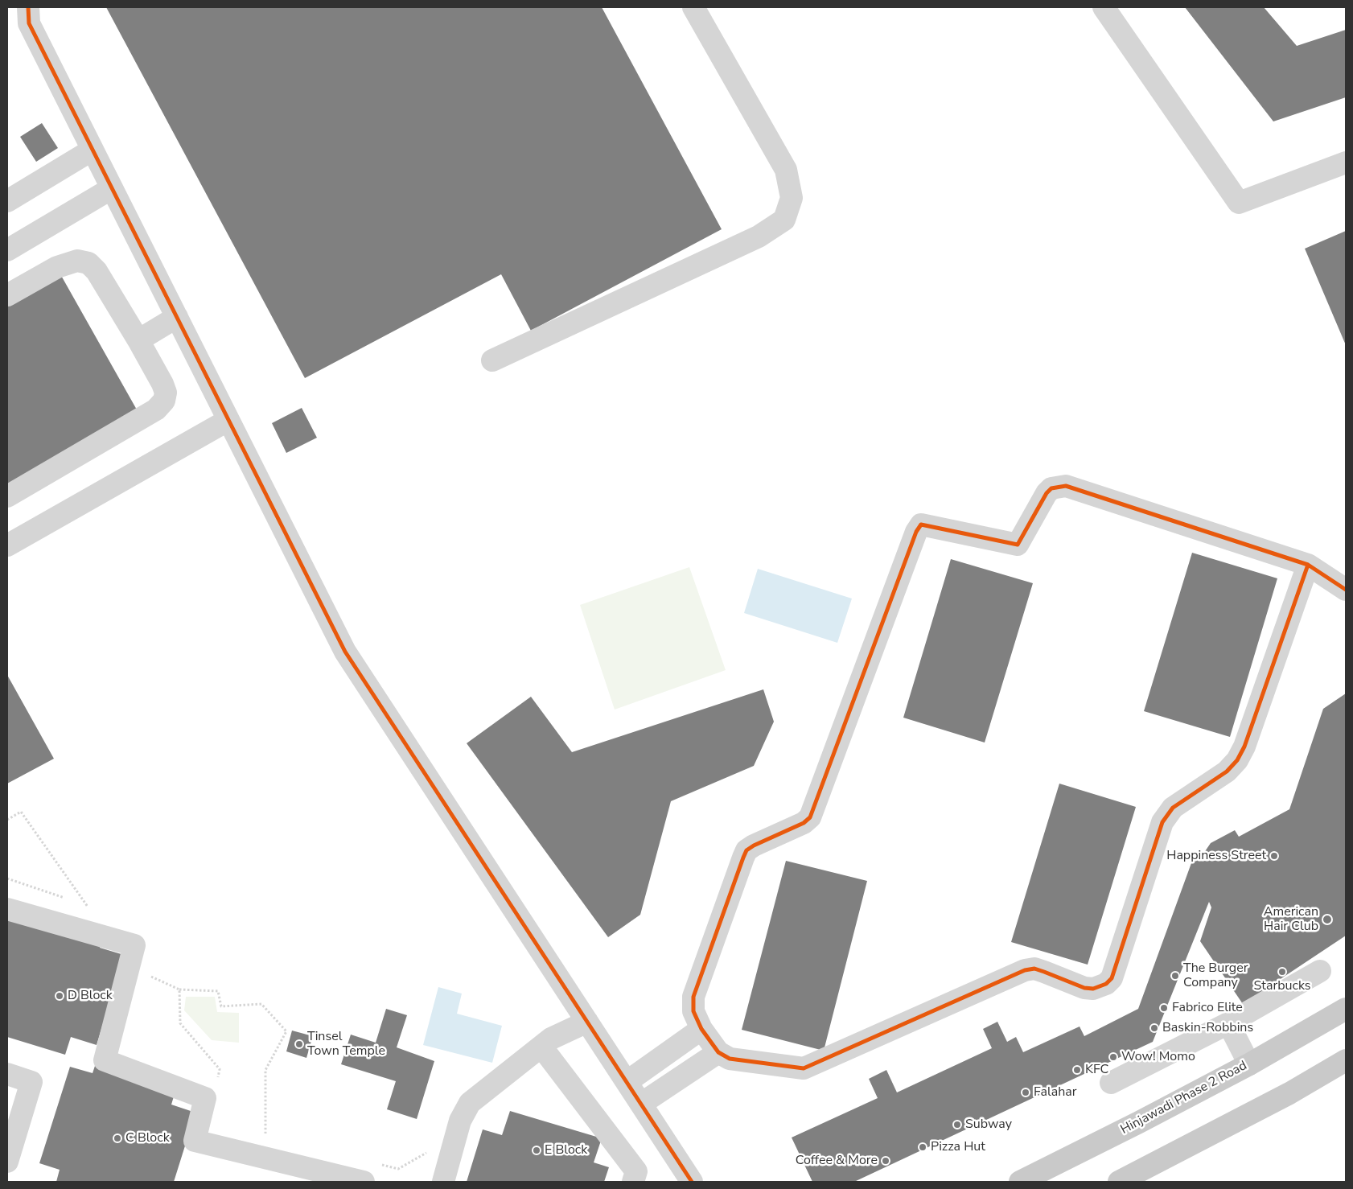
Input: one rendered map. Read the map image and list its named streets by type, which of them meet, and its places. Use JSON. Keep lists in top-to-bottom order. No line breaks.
{"streets":{"main road":["Hinjawadi Phase 2 Road"]},"places":["Happiness Street","American Hair Club","Starbucks","The Burger Company","D Block","Fabrico Elite","Baskin-Robbins","Tinsel Town Temple","Wow! Momo","KFC","Falahar","Subway","C Block","Pizza Hut","E Block","Coffee & More"]}
